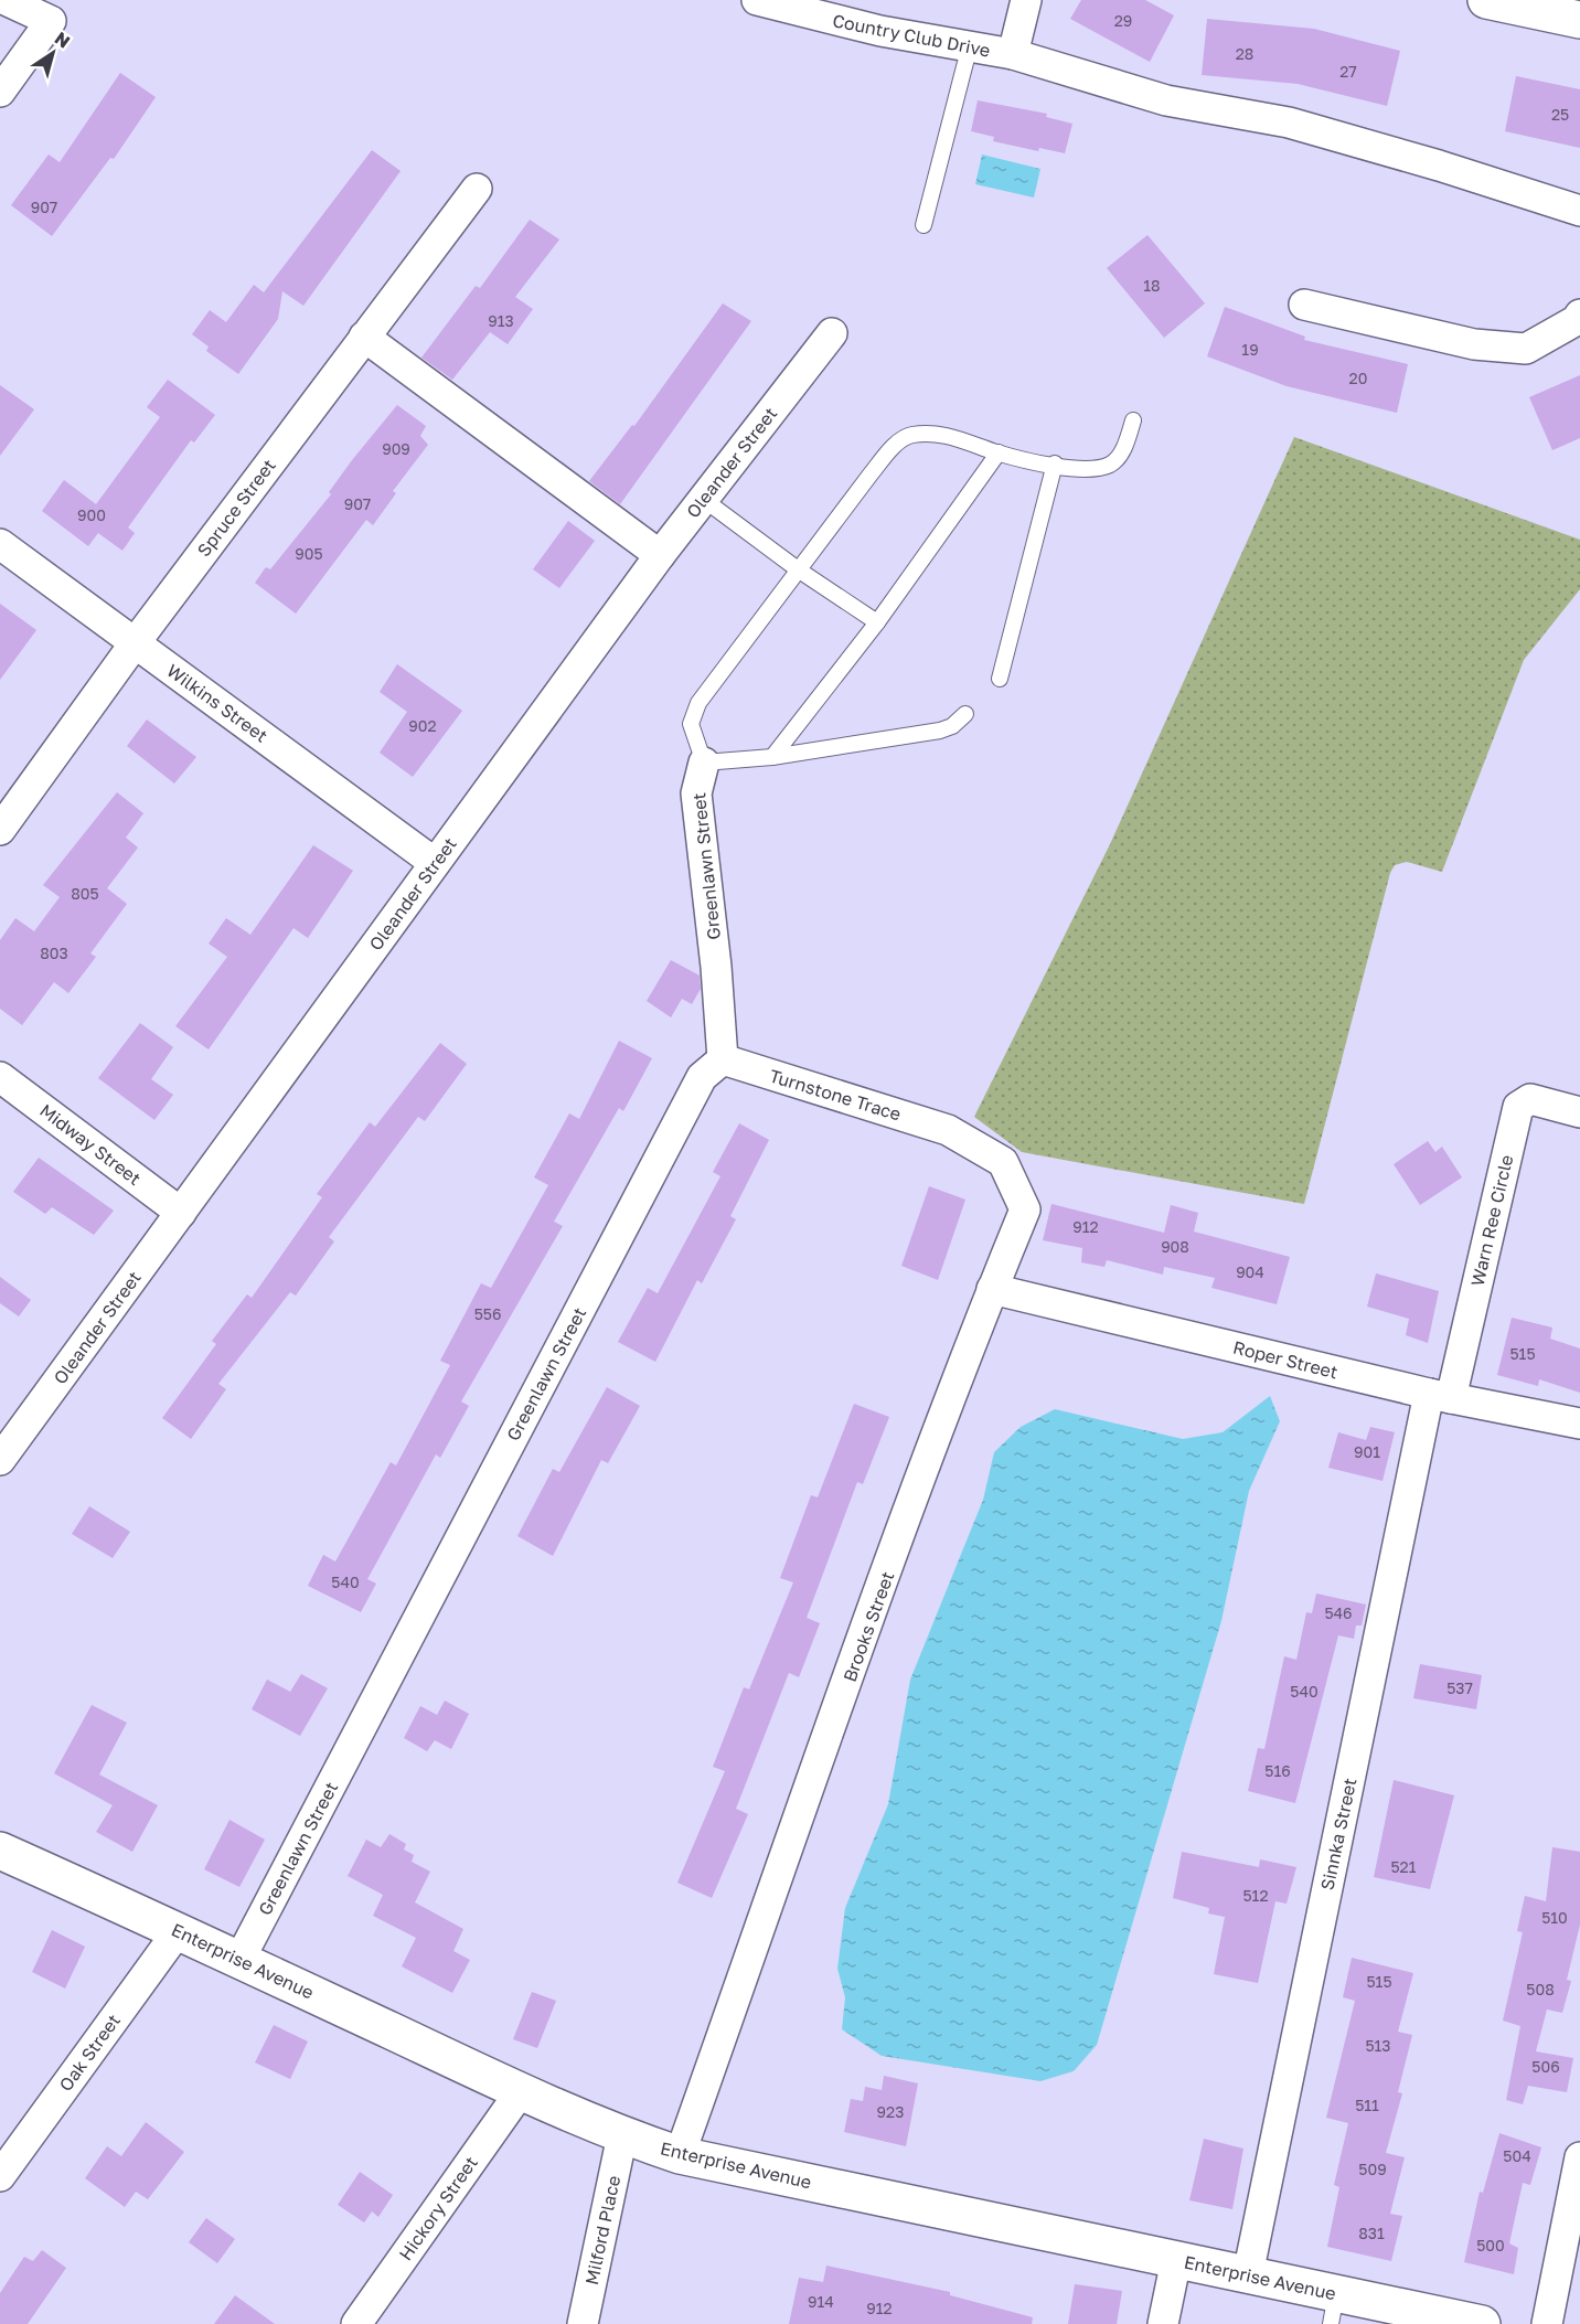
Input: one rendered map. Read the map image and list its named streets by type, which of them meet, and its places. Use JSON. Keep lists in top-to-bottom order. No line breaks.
{"streets":{"street":["Country Club Drive","Oleander Street","Spruce Street","Wilkins Street","Greenlawn Street","Turnstone Trace","Midway Street","Warn Ree Circle","Roper Street","Brooks Street","Sinnka Street","Enterprise Avenue","Oak Street","Hickory Street","Milford Place"]},"crossings":[["Oleander Street","Wilkins Street"],["Oleander Street","Midway Street"],["Spruce Street","Wilkins Street"],["Greenlawn Street","Turnstone Trace"],["Greenlawn Street","Enterprise Avenue"],["Turnstone Trace","Brooks Street"],["Warn Ree Circle","Roper Street"],["Warn Ree Circle","Sinnka Street"],["Roper Street","Brooks Street"],["Roper Street","Sinnka Street"],["Brooks Street","Enterprise Avenue"],["Sinnka Street","Enterprise Avenue"],["Enterprise Avenue","Oak Street"],["Enterprise Avenue","Hickory Street"],["Enterprise Avenue","Milford Place"]],"house_numbers":["29","28","27","25","907","18","913","19","20","909","907","900","905","902","805","803","912","908","904","556","515","901","540","546","537","540","516","521","512","510","515","508","513","506","511","923","504","509","831","500","914","912"],"north":"top right"}
